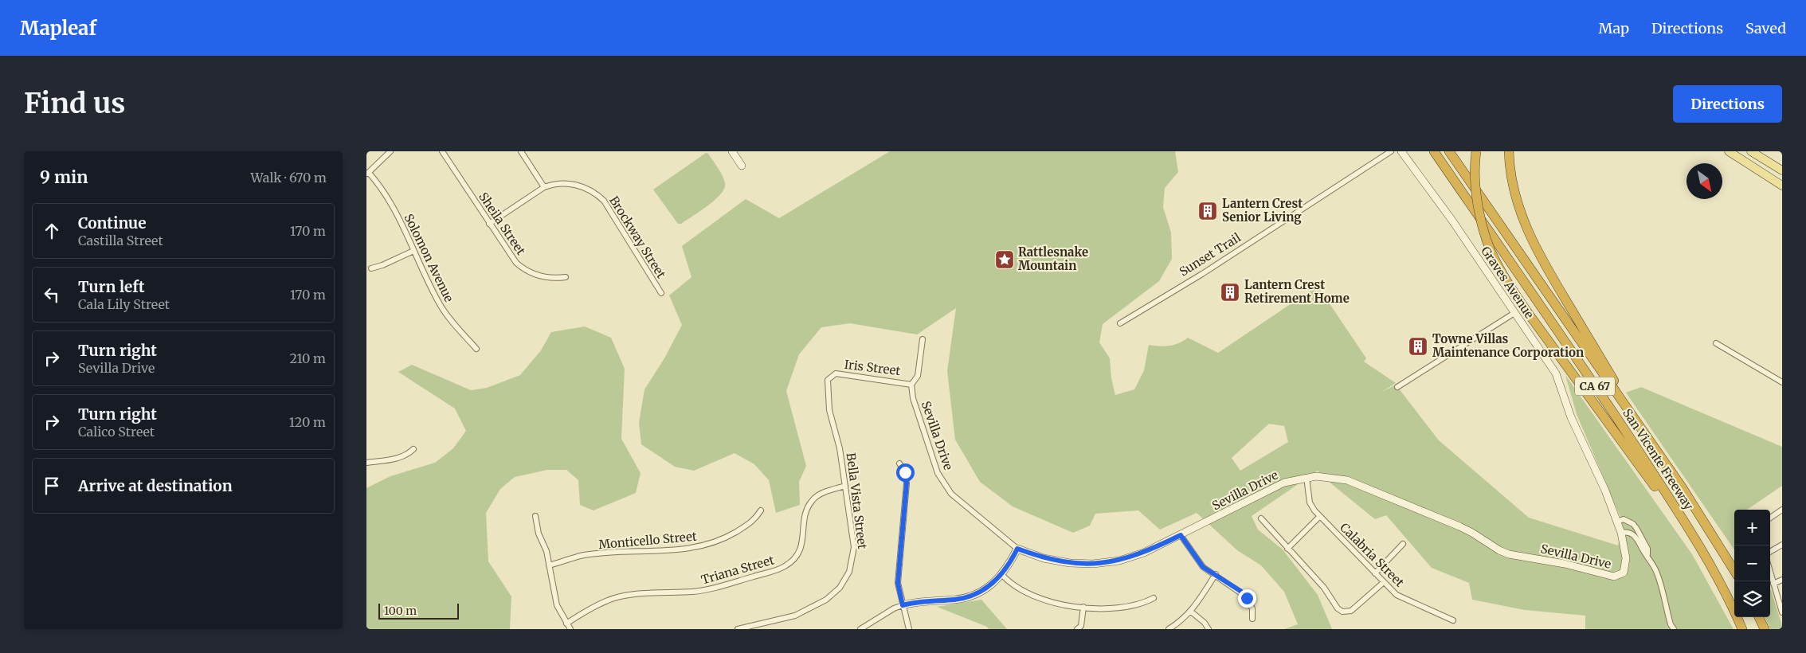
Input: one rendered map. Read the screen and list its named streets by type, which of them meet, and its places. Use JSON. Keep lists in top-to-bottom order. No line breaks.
{"streets":{"highway":["CA 67","San Vicente Freeway"],"street":["Sheila Street","Brockway Street","Sunset Trail","Solomon Avenue","Graves Avenue","Iris Street","Sevilla Drive","Bella Vista Street","Monticello Street","Calabria Street","Triana Street"]},"crossings":[["Sheila Street","Brockway Street"],["Graves Avenue","Sevilla Drive"],["Iris Street","Sevilla Drive"],["Iris Street","Bella Vista Street"],["Sevilla Drive","Calabria Street"],["Bella Vista Street","Triana Street"]],"places":{"building":["Lantern Crest Senior Living","Lantern Crest Retirement Home","Towne Villas Maintenance Corporation"],"place":["Rattlesnake Mountain"]},"scale_bar":"100 m","north":"bottom right","page":{"header":"Mapleaf","nav":["Map","Directions","Saved"],"buttons":"Directions","title":"Find us","heading":["9 min","Walk · 670 m"],"list":[["Continue","Castilla Street","170 m"],["Turn left","Cala Lily Street","170 m"],["Turn right","Sevilla Drive","210 m"],["Turn right","Calico Street","120 m"],"Arrive at destination"],"map_buttons":["+","−"],"scale":"100 m"}}
